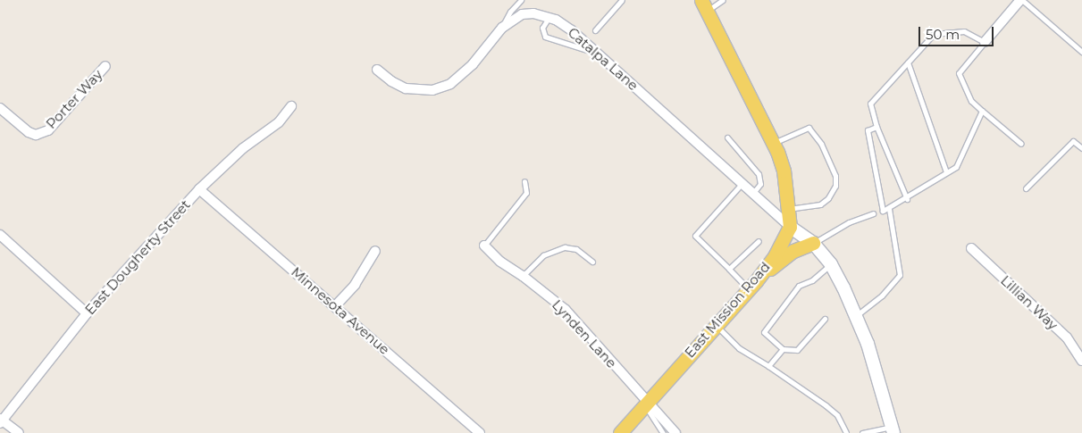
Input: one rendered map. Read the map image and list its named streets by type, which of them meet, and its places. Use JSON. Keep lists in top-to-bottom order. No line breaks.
{"streets":{"main road":["East Mission Road"],"street":["Catalpa Lane","Porter Way","East Dougherty Street","Lillian Way","Minnesota Avenue","Lynden Lane"]},"crossings":[["Catalpa Lane","East Mission Road"],["East Dougherty Street","Minnesota Avenue"],["East Mission Road","Lynden Lane"]],"scale_bar":"50 m"}
